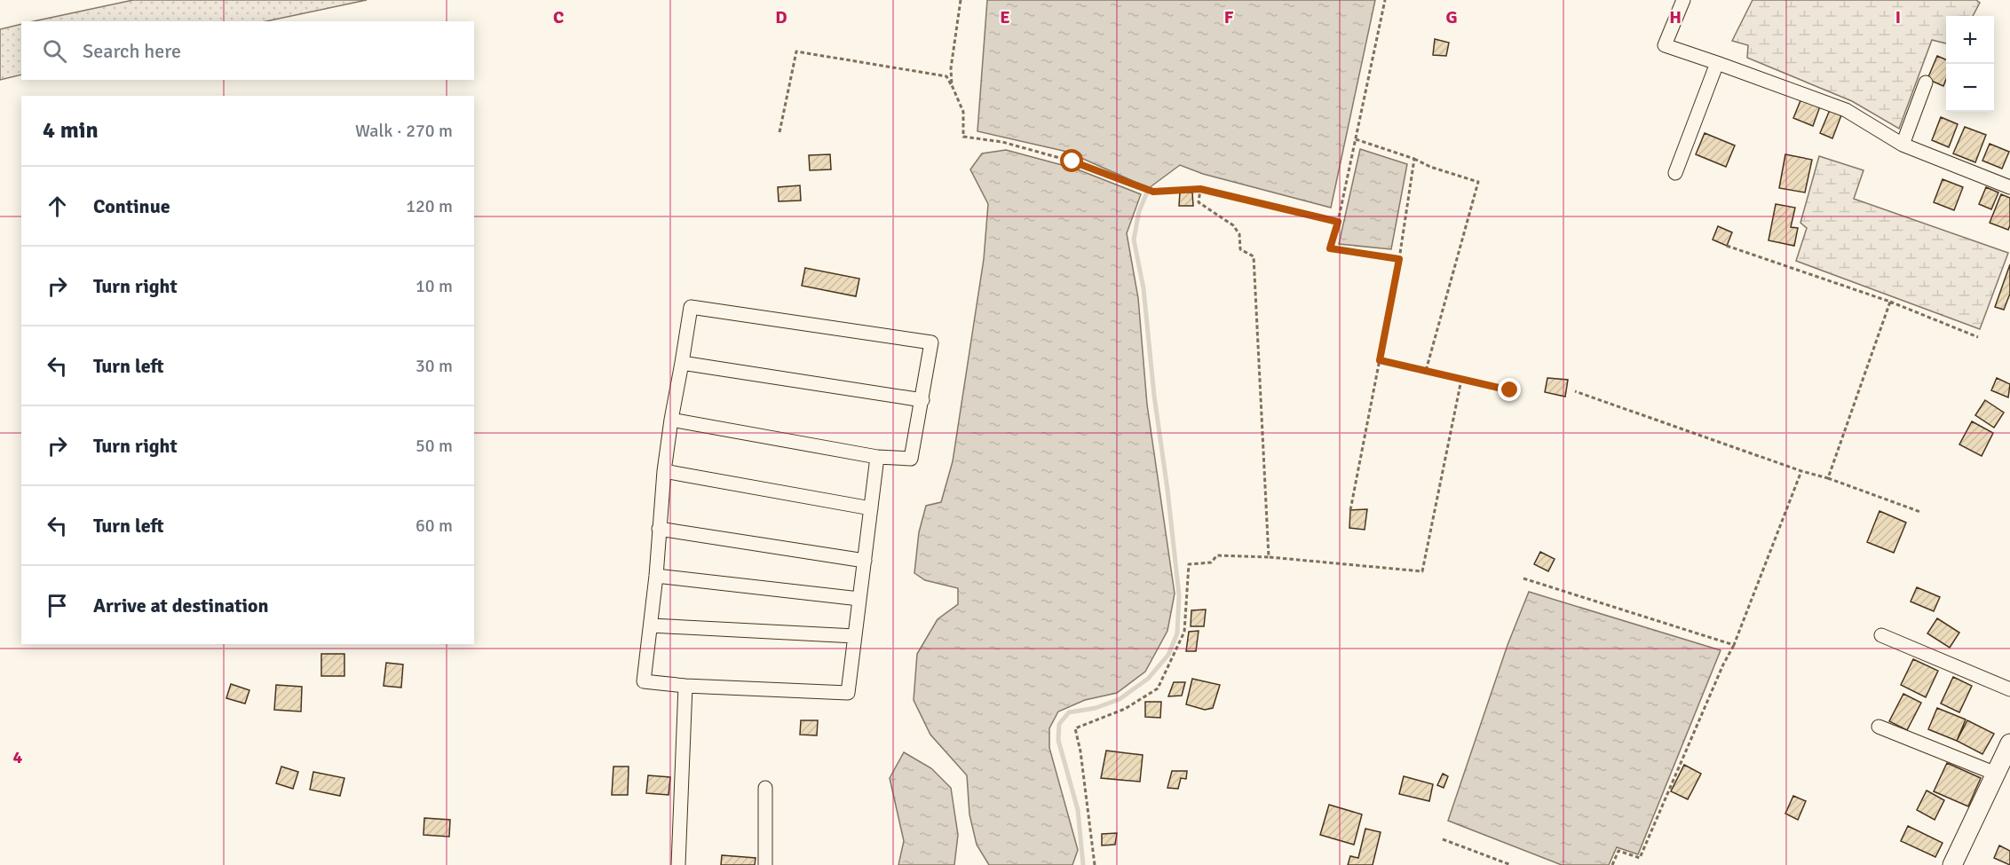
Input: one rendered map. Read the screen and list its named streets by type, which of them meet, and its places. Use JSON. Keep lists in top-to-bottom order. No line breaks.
{"page":{"map_buttons":["+","−"],"search":"Search here","heading":["4 min","Walk · 270 m"],"list":[["Continue","120 m"],["Turn right","10 m"],["Turn left","30 m"],["Turn right","50 m"],["Turn left","60 m"],"Arrive at destination"]},"grid":{"columns":["C","D","E","F","G","H","I"],"rows":["4"]}}
